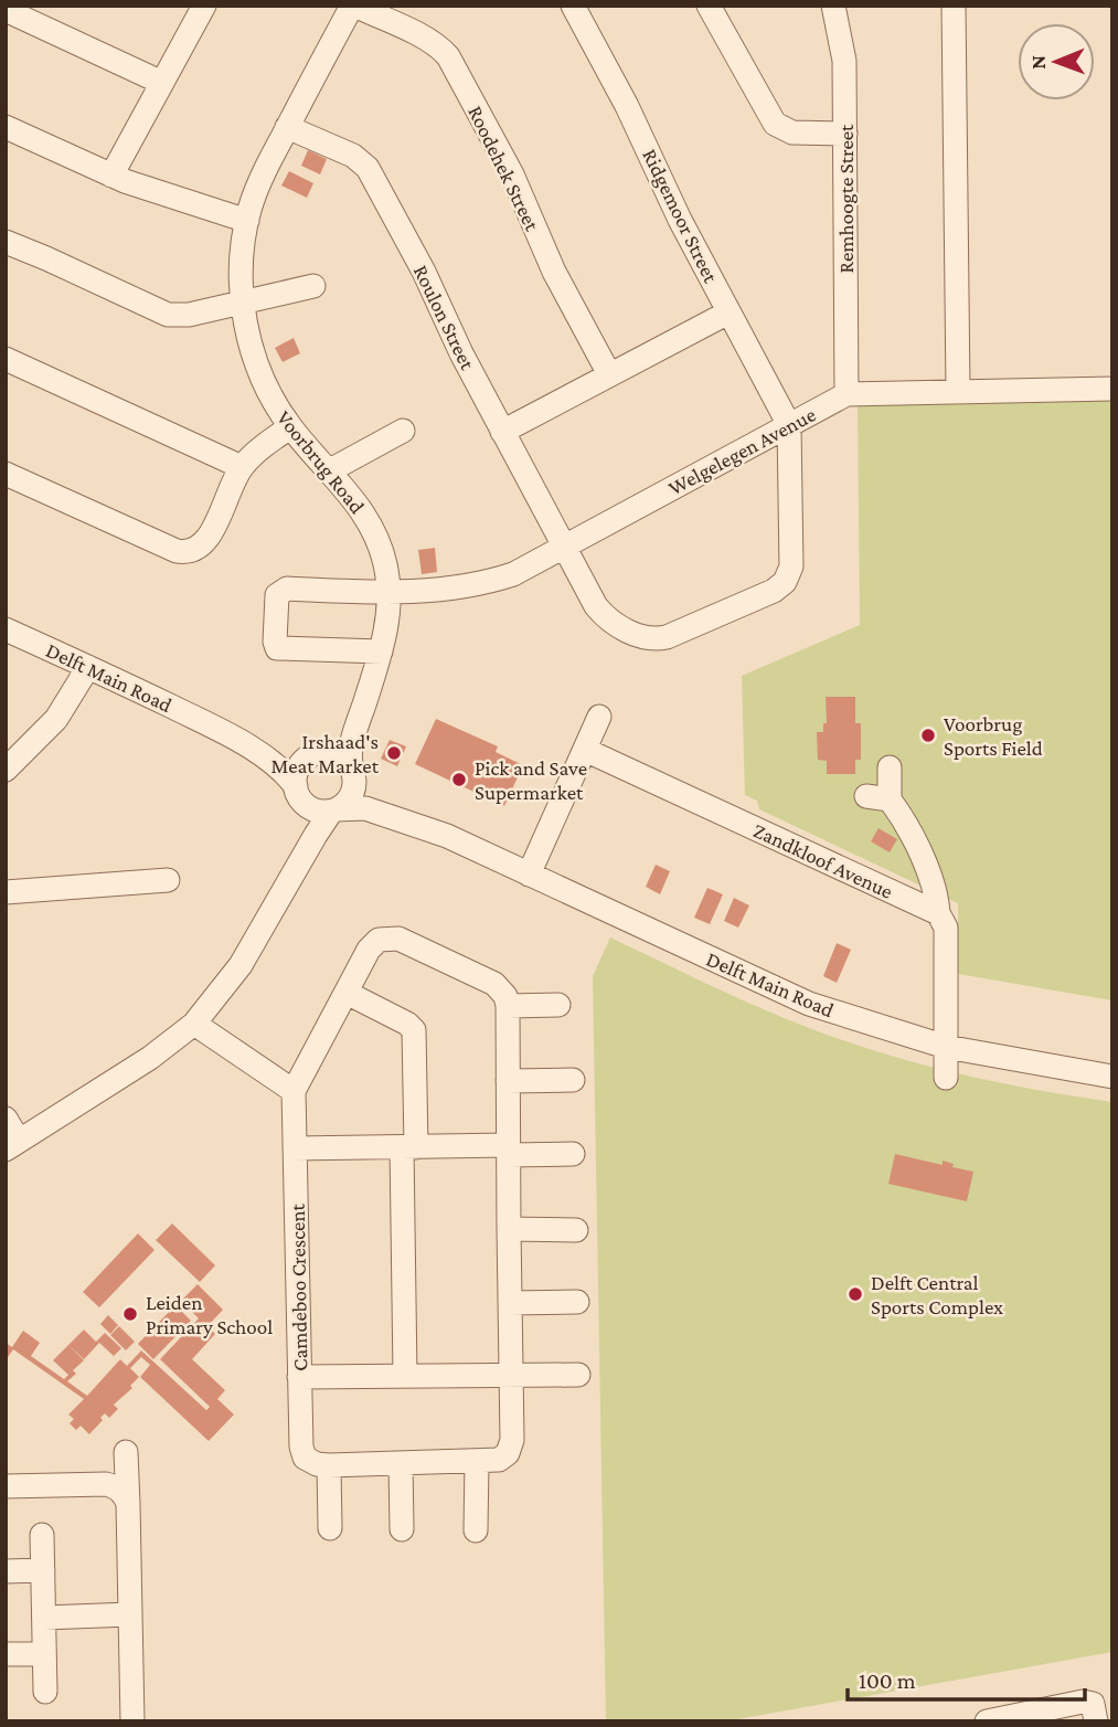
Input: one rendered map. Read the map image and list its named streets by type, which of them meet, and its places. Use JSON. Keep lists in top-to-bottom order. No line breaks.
{"streets":{"street":["Roodehek Street","Remhoogte Street","Ridgemoor Street","Roulon Street","Welgelegen Avenue","Voorbrug Road","Delft Main Road","Zandkloof Avenue","Camdeboo Crescent"]},"crossings":[["Roodehek Street","Voorbrug Road"],["Remhoogte Street","Welgelegen Avenue"],["Ridgemoor Street","Roulon Street"],["Ridgemoor Street","Welgelegen Avenue"],["Roulon Street","Welgelegen Avenue"],["Roulon Street","Voorbrug Road"],["Welgelegen Avenue","Voorbrug Road"],["Voorbrug Road","Delft Main Road"]],"places":["Voorbrug Sports Field","Irshaad's Meat Market","Pick and Save Supermarket","Delft Central Sports Complex","Leiden Primary School"],"scale_bar":"100 m","north":"left"}
